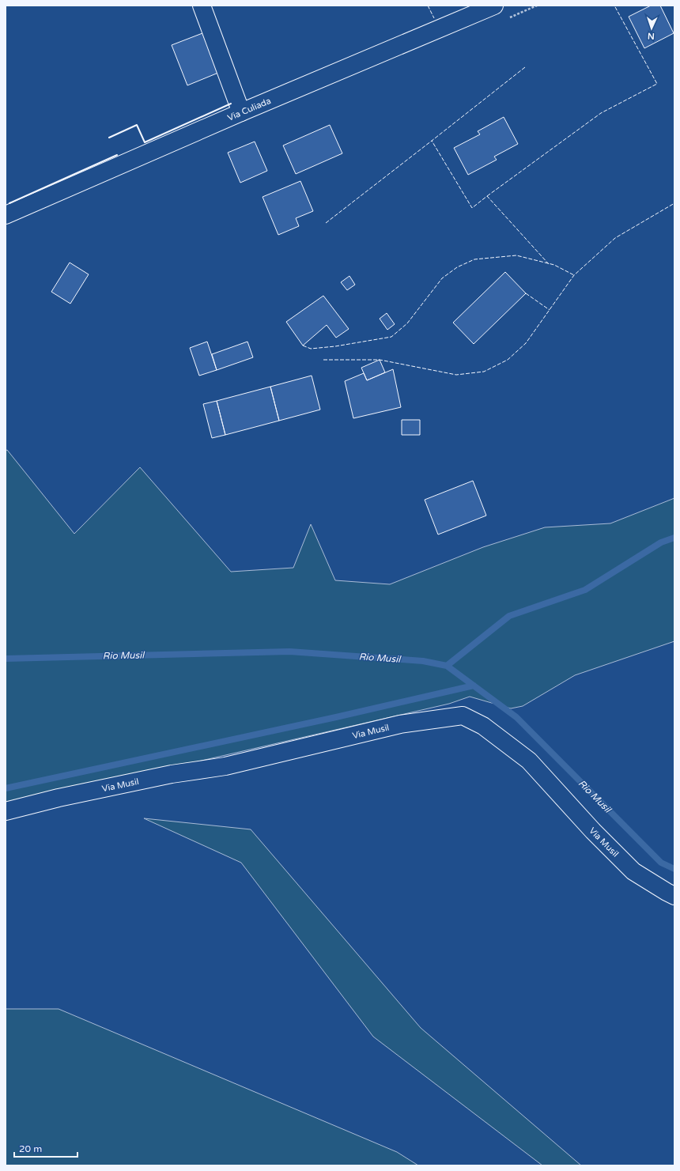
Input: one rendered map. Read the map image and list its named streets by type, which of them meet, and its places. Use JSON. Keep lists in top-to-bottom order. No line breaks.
{"streets":{"street":["Via Culiada","Via Musil"]},"water":["Rio Musil"],"scale_bar":"20 m","north":"bottom"}
